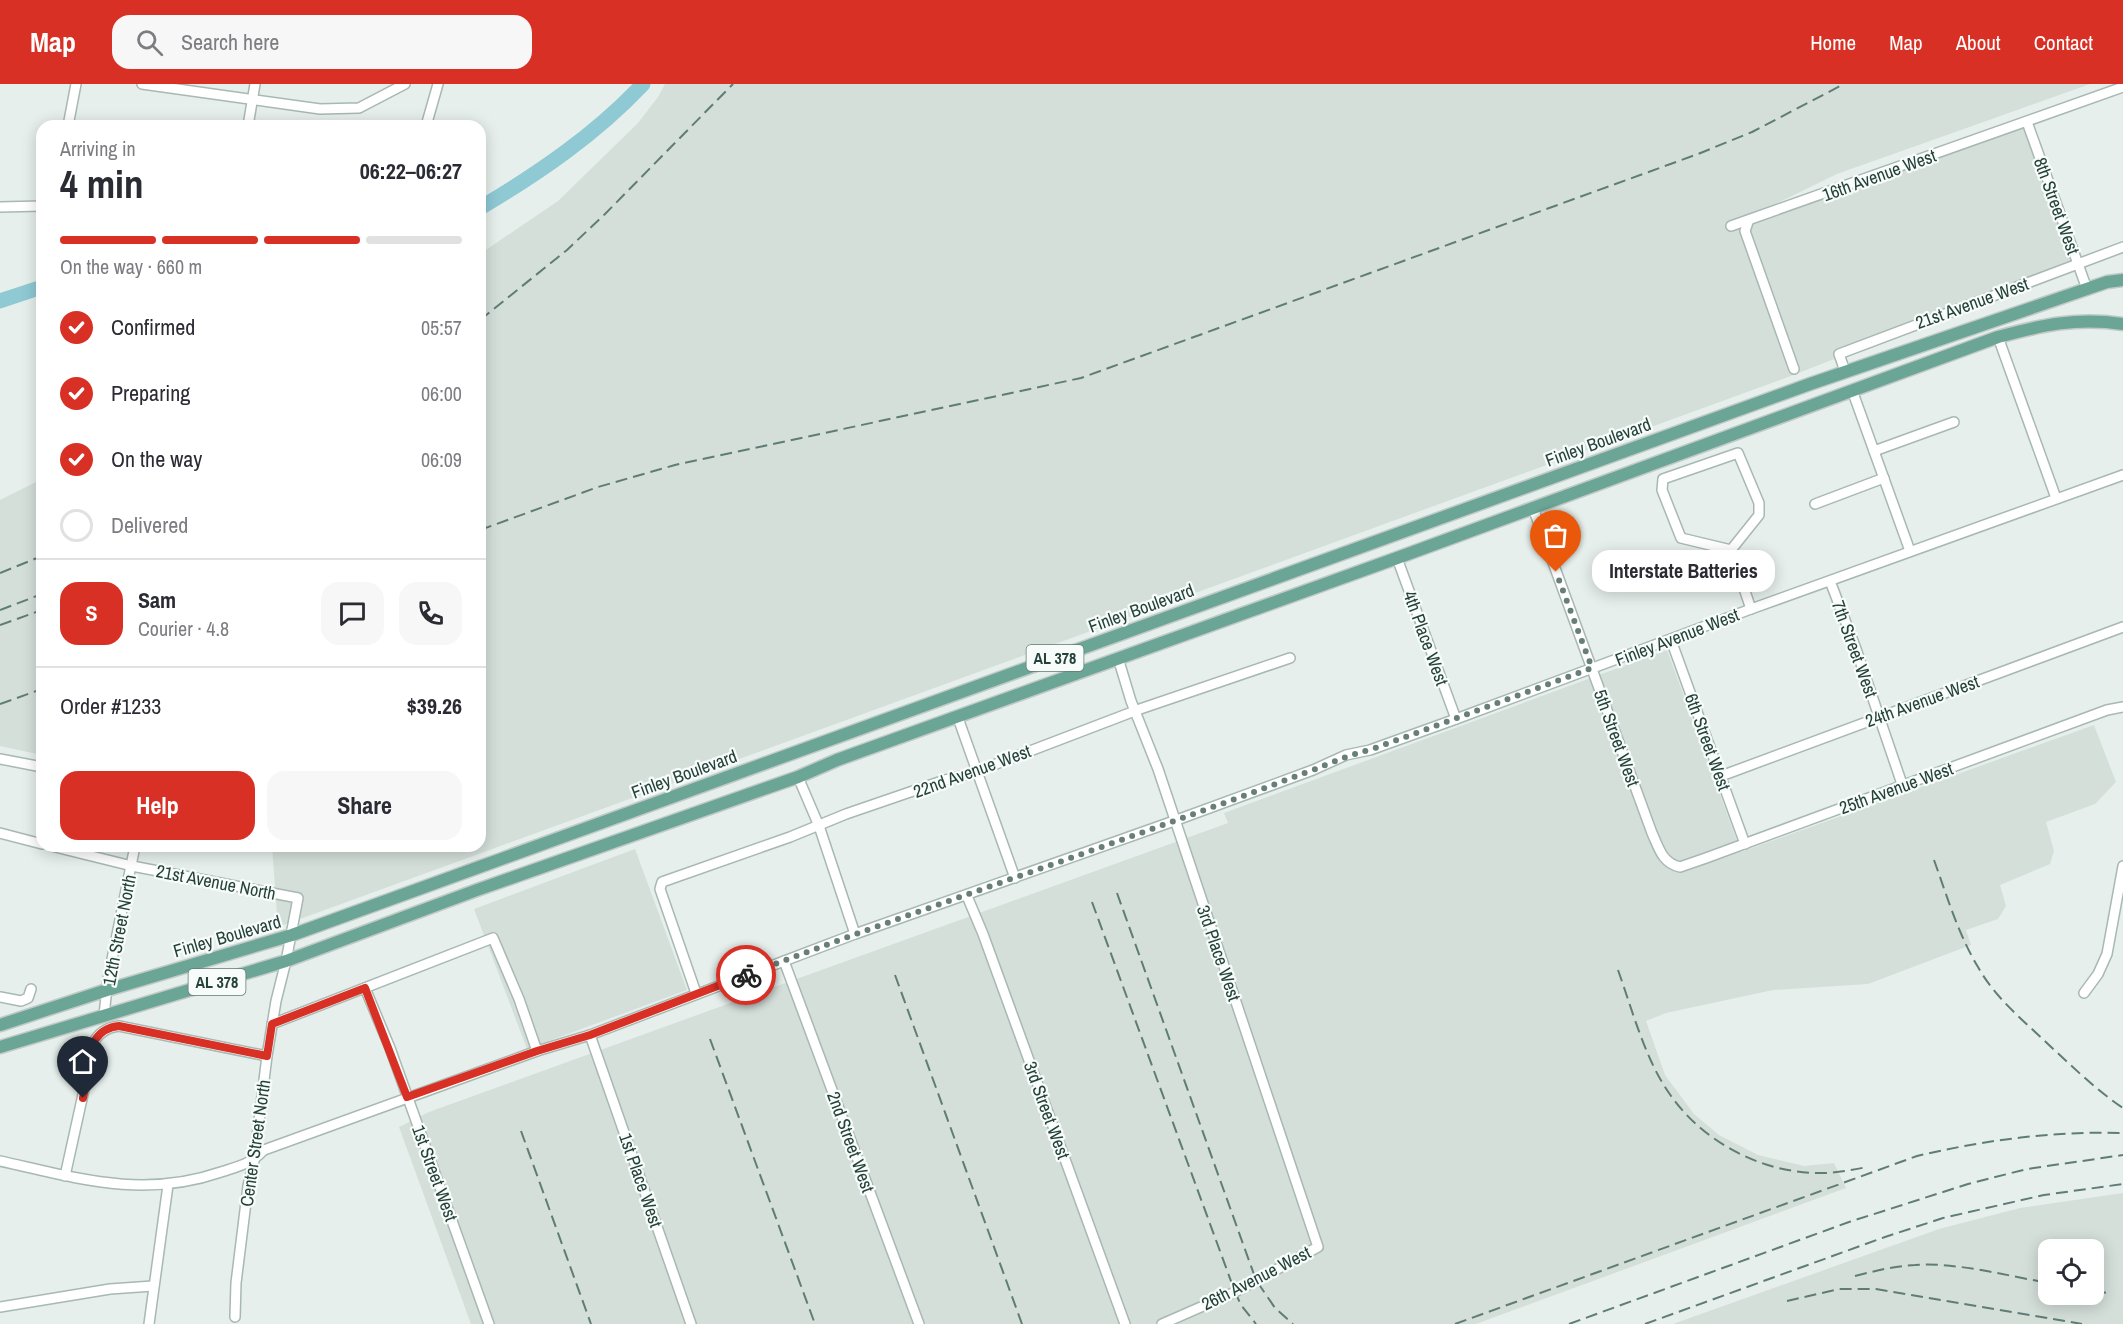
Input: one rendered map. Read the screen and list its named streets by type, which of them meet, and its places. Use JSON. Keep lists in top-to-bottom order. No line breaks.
{"streets":{"main road":["Finley Boulevard","AL 378"],"street":["16th Avenue West","8th Street West","21st Avenue West","Finley Avenue West","4th Place West","7th Street West","24th Avenue West","5th Street West","6th Street West","22nd Avenue West","25th Avenue West","21st Avenue North","12th Street North","3rd Place West","3rd Street West","2nd Street West","Center Street North","1st Street West","1st Place West","26th Avenue West"]},"crossings":[["16th Avenue West","8th Street West"],["8th Street West","21st Avenue West"],["8th Street West","Finley Boulevard"],["21st Avenue West","Finley Boulevard"],["Finley Boulevard","21st Avenue North"],["Finley Boulevard","12th Street North"],["Finley Boulevard","Center Street North"],["Finley Avenue West","4th Place West"],["Finley Avenue West","7th Street West"],["Finley Avenue West","5th Street West"],["Finley Avenue West","6th Street West"],["Finley Avenue West","22nd Avenue West"],["Finley Avenue West","3rd Place West"],["Finley Avenue West","3rd Street West"],["Finley Avenue West","2nd Street West"],["Finley Avenue West","Center Street North"],["Finley Avenue West","1st Street West"],["Finley Avenue West","1st Place West"],["4th Place West","AL 378"],["7th Street West","24th Avenue West"],["7th Street West","25th Avenue West"],["AL 378","5th Street West"],["AL 378","12th Street North"],["AL 378","3rd Place West"],["AL 378","Center Street North"],["24th Avenue West","6th Street West"],["5th Street West","25th Avenue West"],["6th Street West","25th Avenue West"],["22nd Avenue West","3rd Place West"],["21st Avenue North","12th Street North"],["21st Avenue North","Center Street North"],["3rd Place West","26th Avenue West"]],"places":["Interstate Batteries"],"page":{"header":"Map","search":"Search here","nav":["Home","Map","About","Contact"],"heading":["4 min","Arriving in","06:22–06:27"],"panel":["Sam","Courier · 4.8","Order #1233","$39.26"],"bar":"On the way · 660 m","list":[["Confirmed","05:57"],["Preparing","06:00"],["On the way","06:09"],"Delivered"],"bubble":"Interstate Batteries","round":"S","buttons":["Help","Share"]}}
